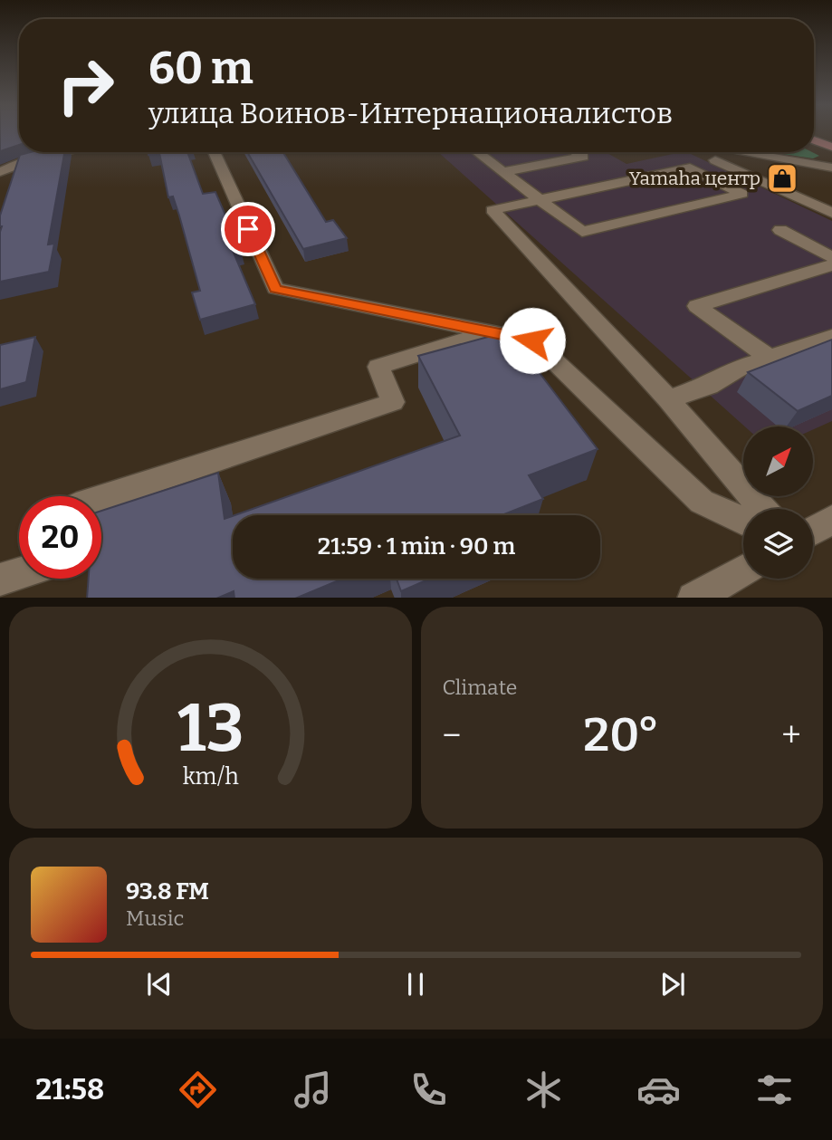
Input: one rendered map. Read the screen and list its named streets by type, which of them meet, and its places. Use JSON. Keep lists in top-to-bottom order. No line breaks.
{"places":{"shop":["Yamaha центр"]},"north":"top right","page":{"turn":["60 m","улица Воинов-Интернационалистов"],"limit":"20","trip":"21:59 · 1 min · 90 m","tile":"Climate","heat":["−","20°","+"],"song":["93.8 FM","Music"],"tabs":"21:58","gauge":["13","km/h"]}}
